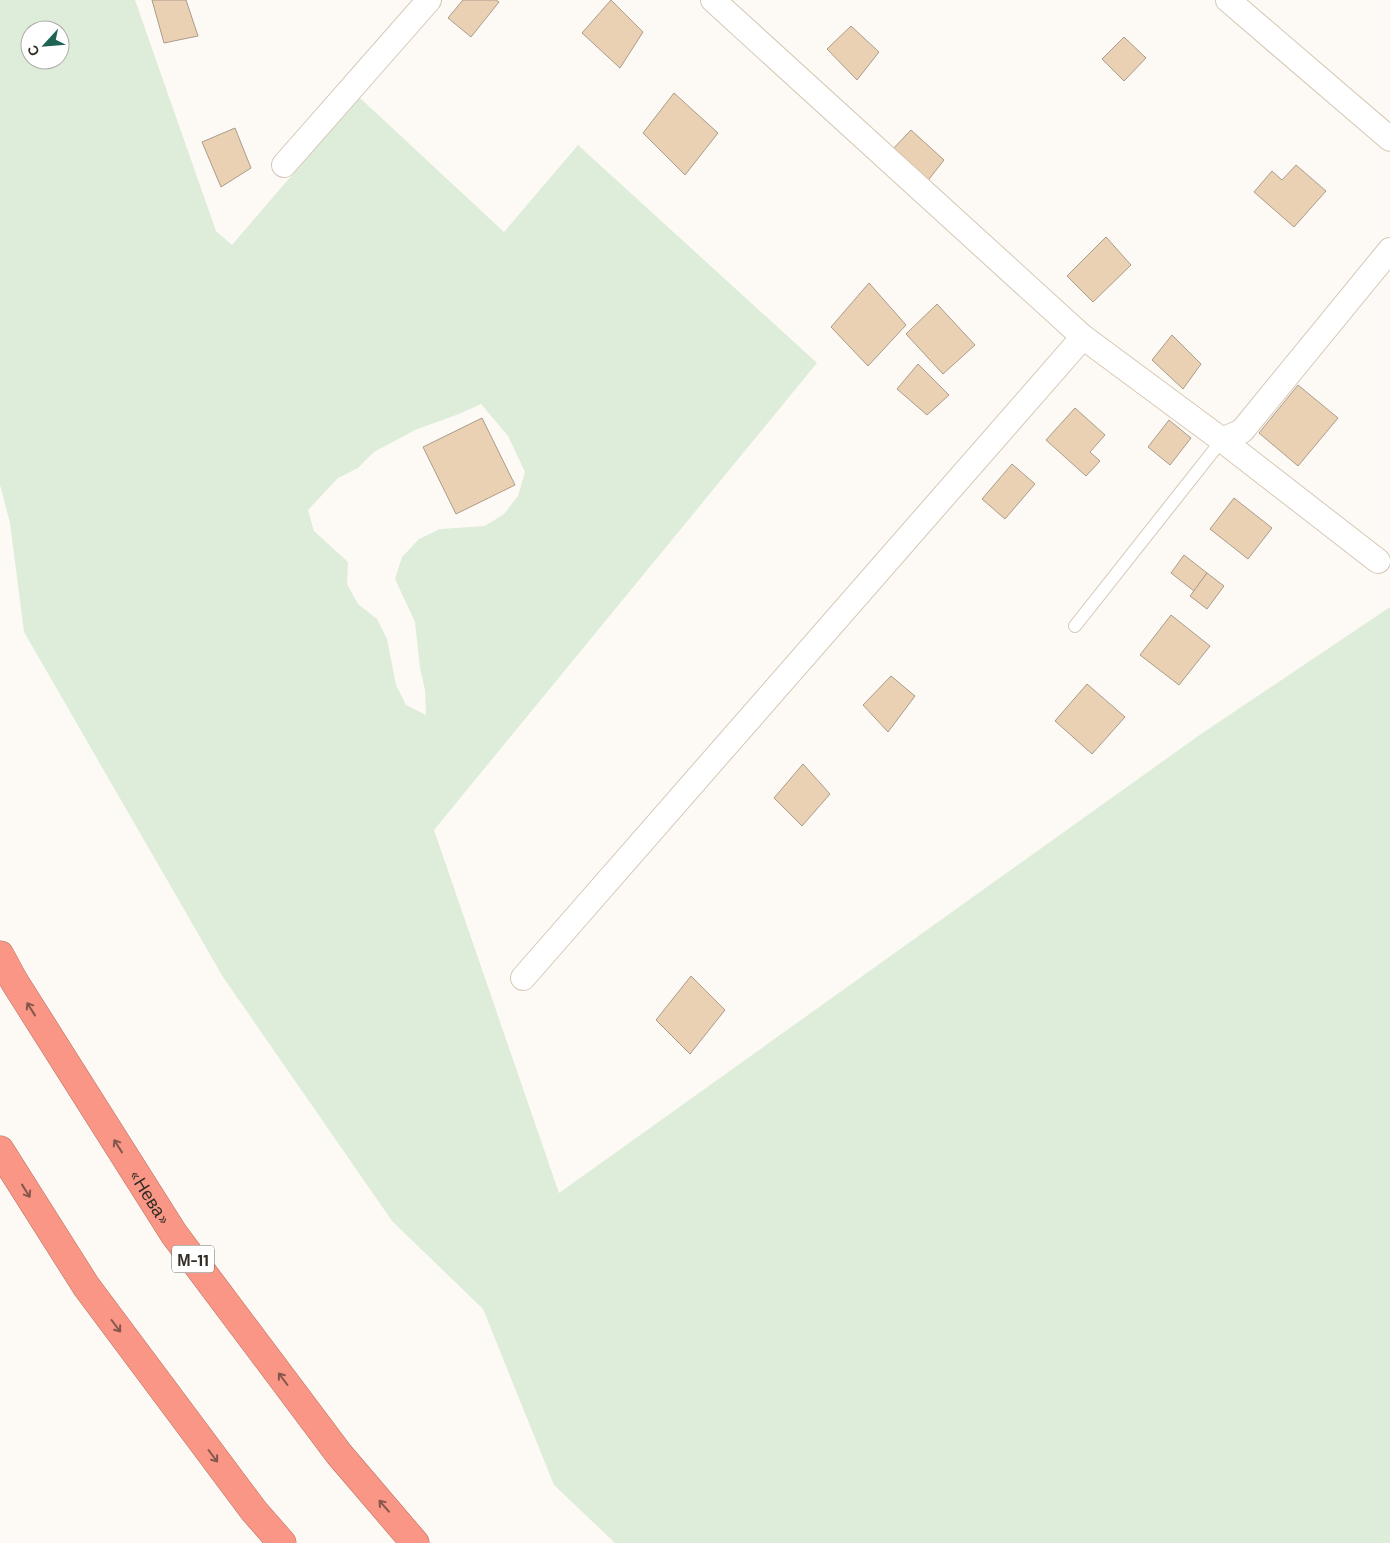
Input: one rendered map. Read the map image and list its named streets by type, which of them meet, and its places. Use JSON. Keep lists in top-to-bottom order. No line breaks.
{"streets":{"highway":["«Нева»","М-11"]},"north":"bottom left"}
